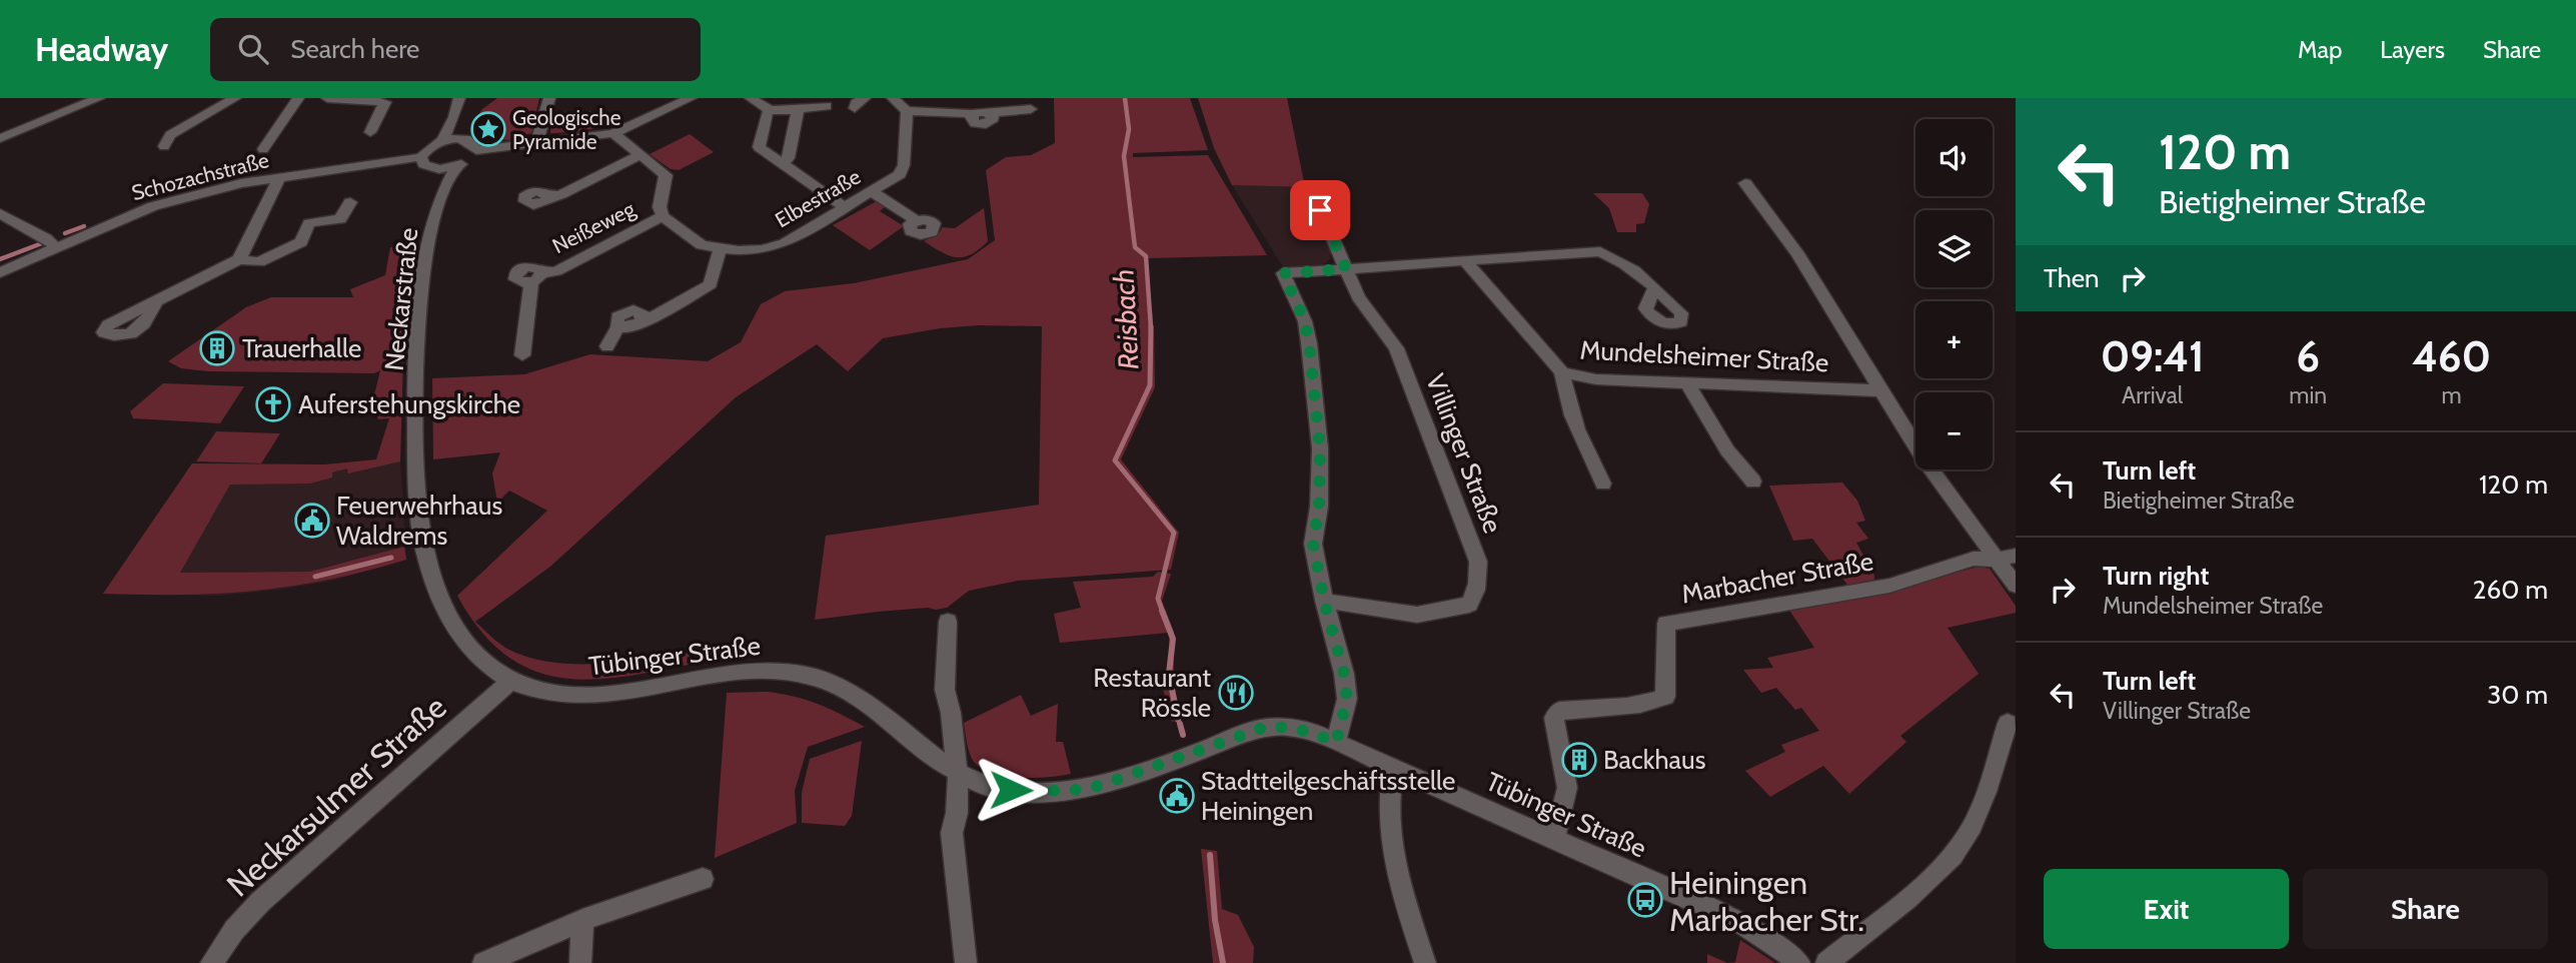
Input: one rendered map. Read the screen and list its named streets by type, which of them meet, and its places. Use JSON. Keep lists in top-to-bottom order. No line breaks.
{"streets":{"street":["Schozachstraße","Elbestraße","Neißeweg","Neckarstraße","Mundelsheimer Straße","Villinger Straße","Marbacher Straße","Tübinger Straße","Neckarsulmer Straße"]},"crossings":[["Schozachstraße","Neckarstraße"],["Elbestraße","Neißeweg"],["Neckarstraße","Tübinger Straße"],["Neckarstraße","Neckarsulmer Straße"],["Marbacher Straße","Tübinger Straße"],["Tübinger Straße","Neckarsulmer Straße"]],"water":["Reisbach"],"places":{"place":["Geologische Pyramide"],"building":["Trauerhalle","Backhaus"],"church":["Auferstehungskirche"],"public building":["Feuerwehrhaus Waldrems","Stadtteilgeschäftsstelle Heiningen"],"restaurant":["Restaurant Rössle"],"bus stop":["Heiningen Marbacher Str."]},"page":{"header":"Headway","search":"Search here","nav":["Map","Layers","Share"],"turn":["120 m","Bietigheimer Straße"],"map_buttons":["+","−"],"then":"Then","eta":["09:41","Arrival","6","min","460","m"],"list":[{"name":"Turn left","note":"Bietigheimer Straße","value":"120 m"},{"name":"Turn right","note":"Mundelsheimer Straße","value":"260 m"},{"name":"Turn left","note":"Villinger Straße","value":"30 m"}],"buttons":["Exit","Share"]}}
